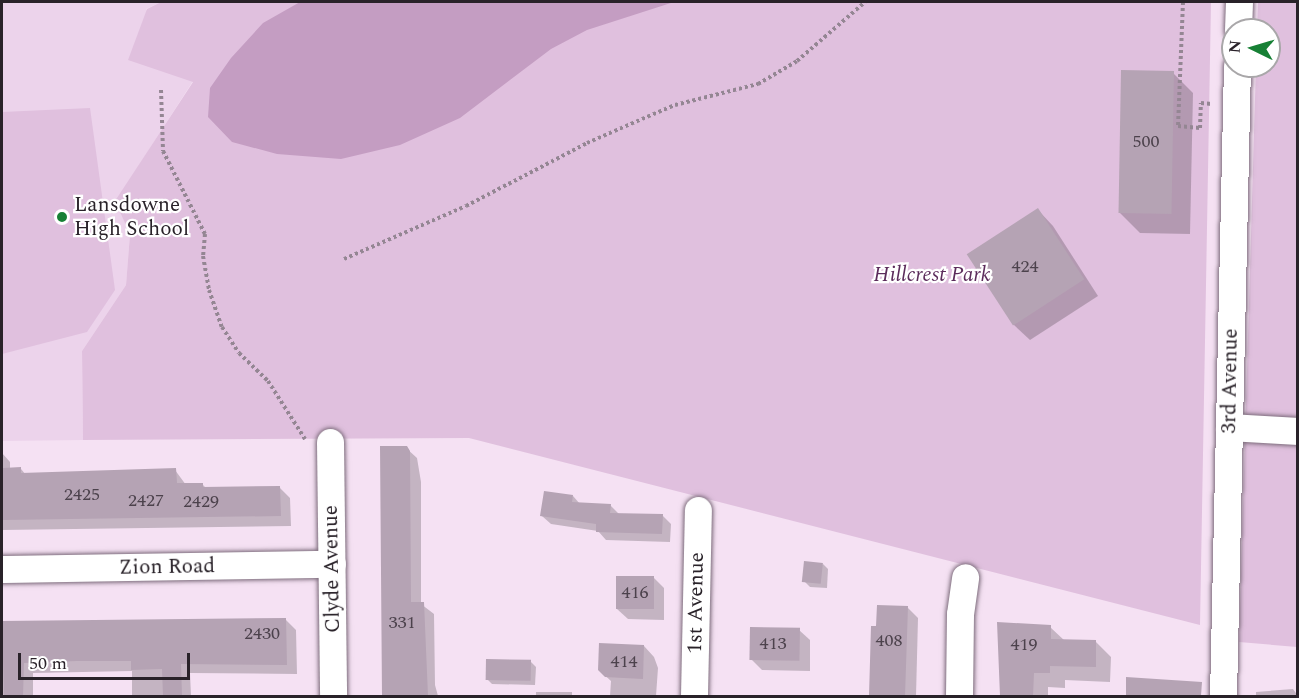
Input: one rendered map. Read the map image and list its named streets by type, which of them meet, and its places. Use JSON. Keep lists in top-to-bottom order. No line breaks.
{"streets":{"street":["3rd Avenue","Zion Road","Clyde Avenue","1st Avenue"]},"crossings":[["Zion Road","Clyde Avenue"]],"parks":["Hillcrest Park"],"places":["Lansdowne High School"],"house_numbers":["500","424","2425","2427","2429","416","331","2430","408","413","419","414"],"scale_bar":"50 m","north":"left"}
